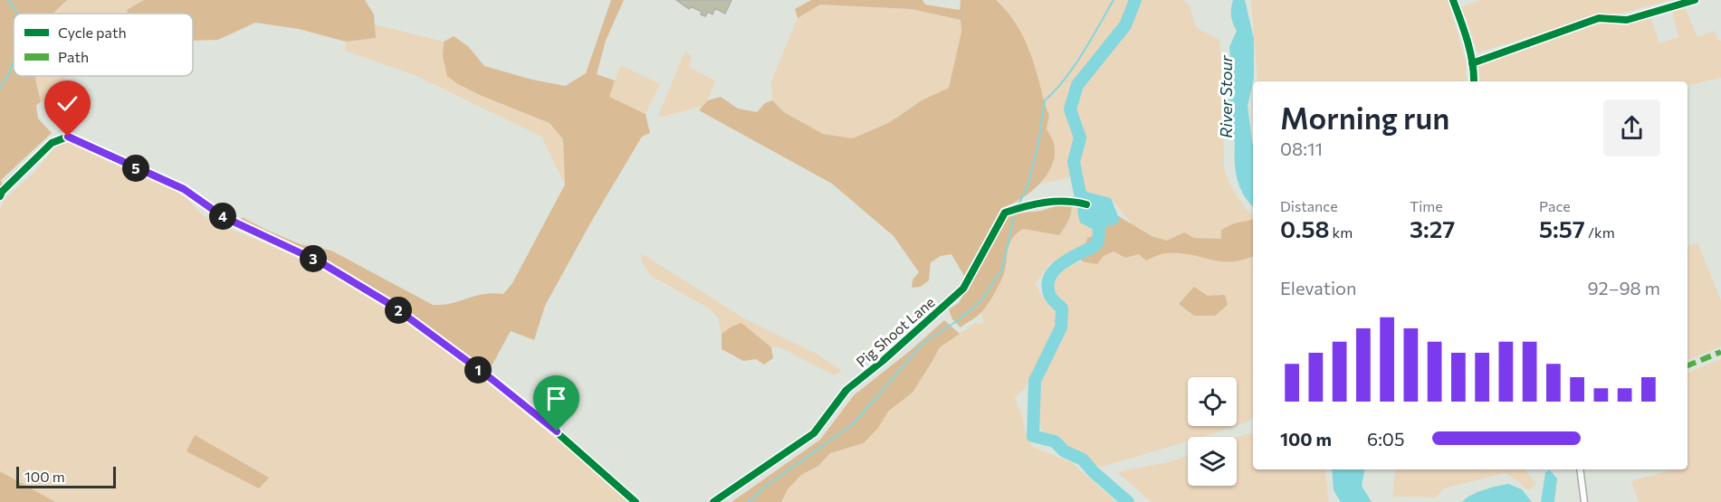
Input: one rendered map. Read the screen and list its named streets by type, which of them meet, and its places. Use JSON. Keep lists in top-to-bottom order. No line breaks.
{"streets":{"street":["Pig Shoot Lane"]},"water":["River Stour"],"legend":["Cycle path","Path"],"scale_bar":"100 m","page":{"heading":["Morning run","08:11"],"pins":["5","4","3","2","1"],"stats":[["Distance","0.58 km"],["Time","3:27"],["Pace","5:57 /km"]],"chart":["Elevation","92–98 m"],"list":[{"name":"100 m","note":"6:05"}],"scale":"100 m"}}
